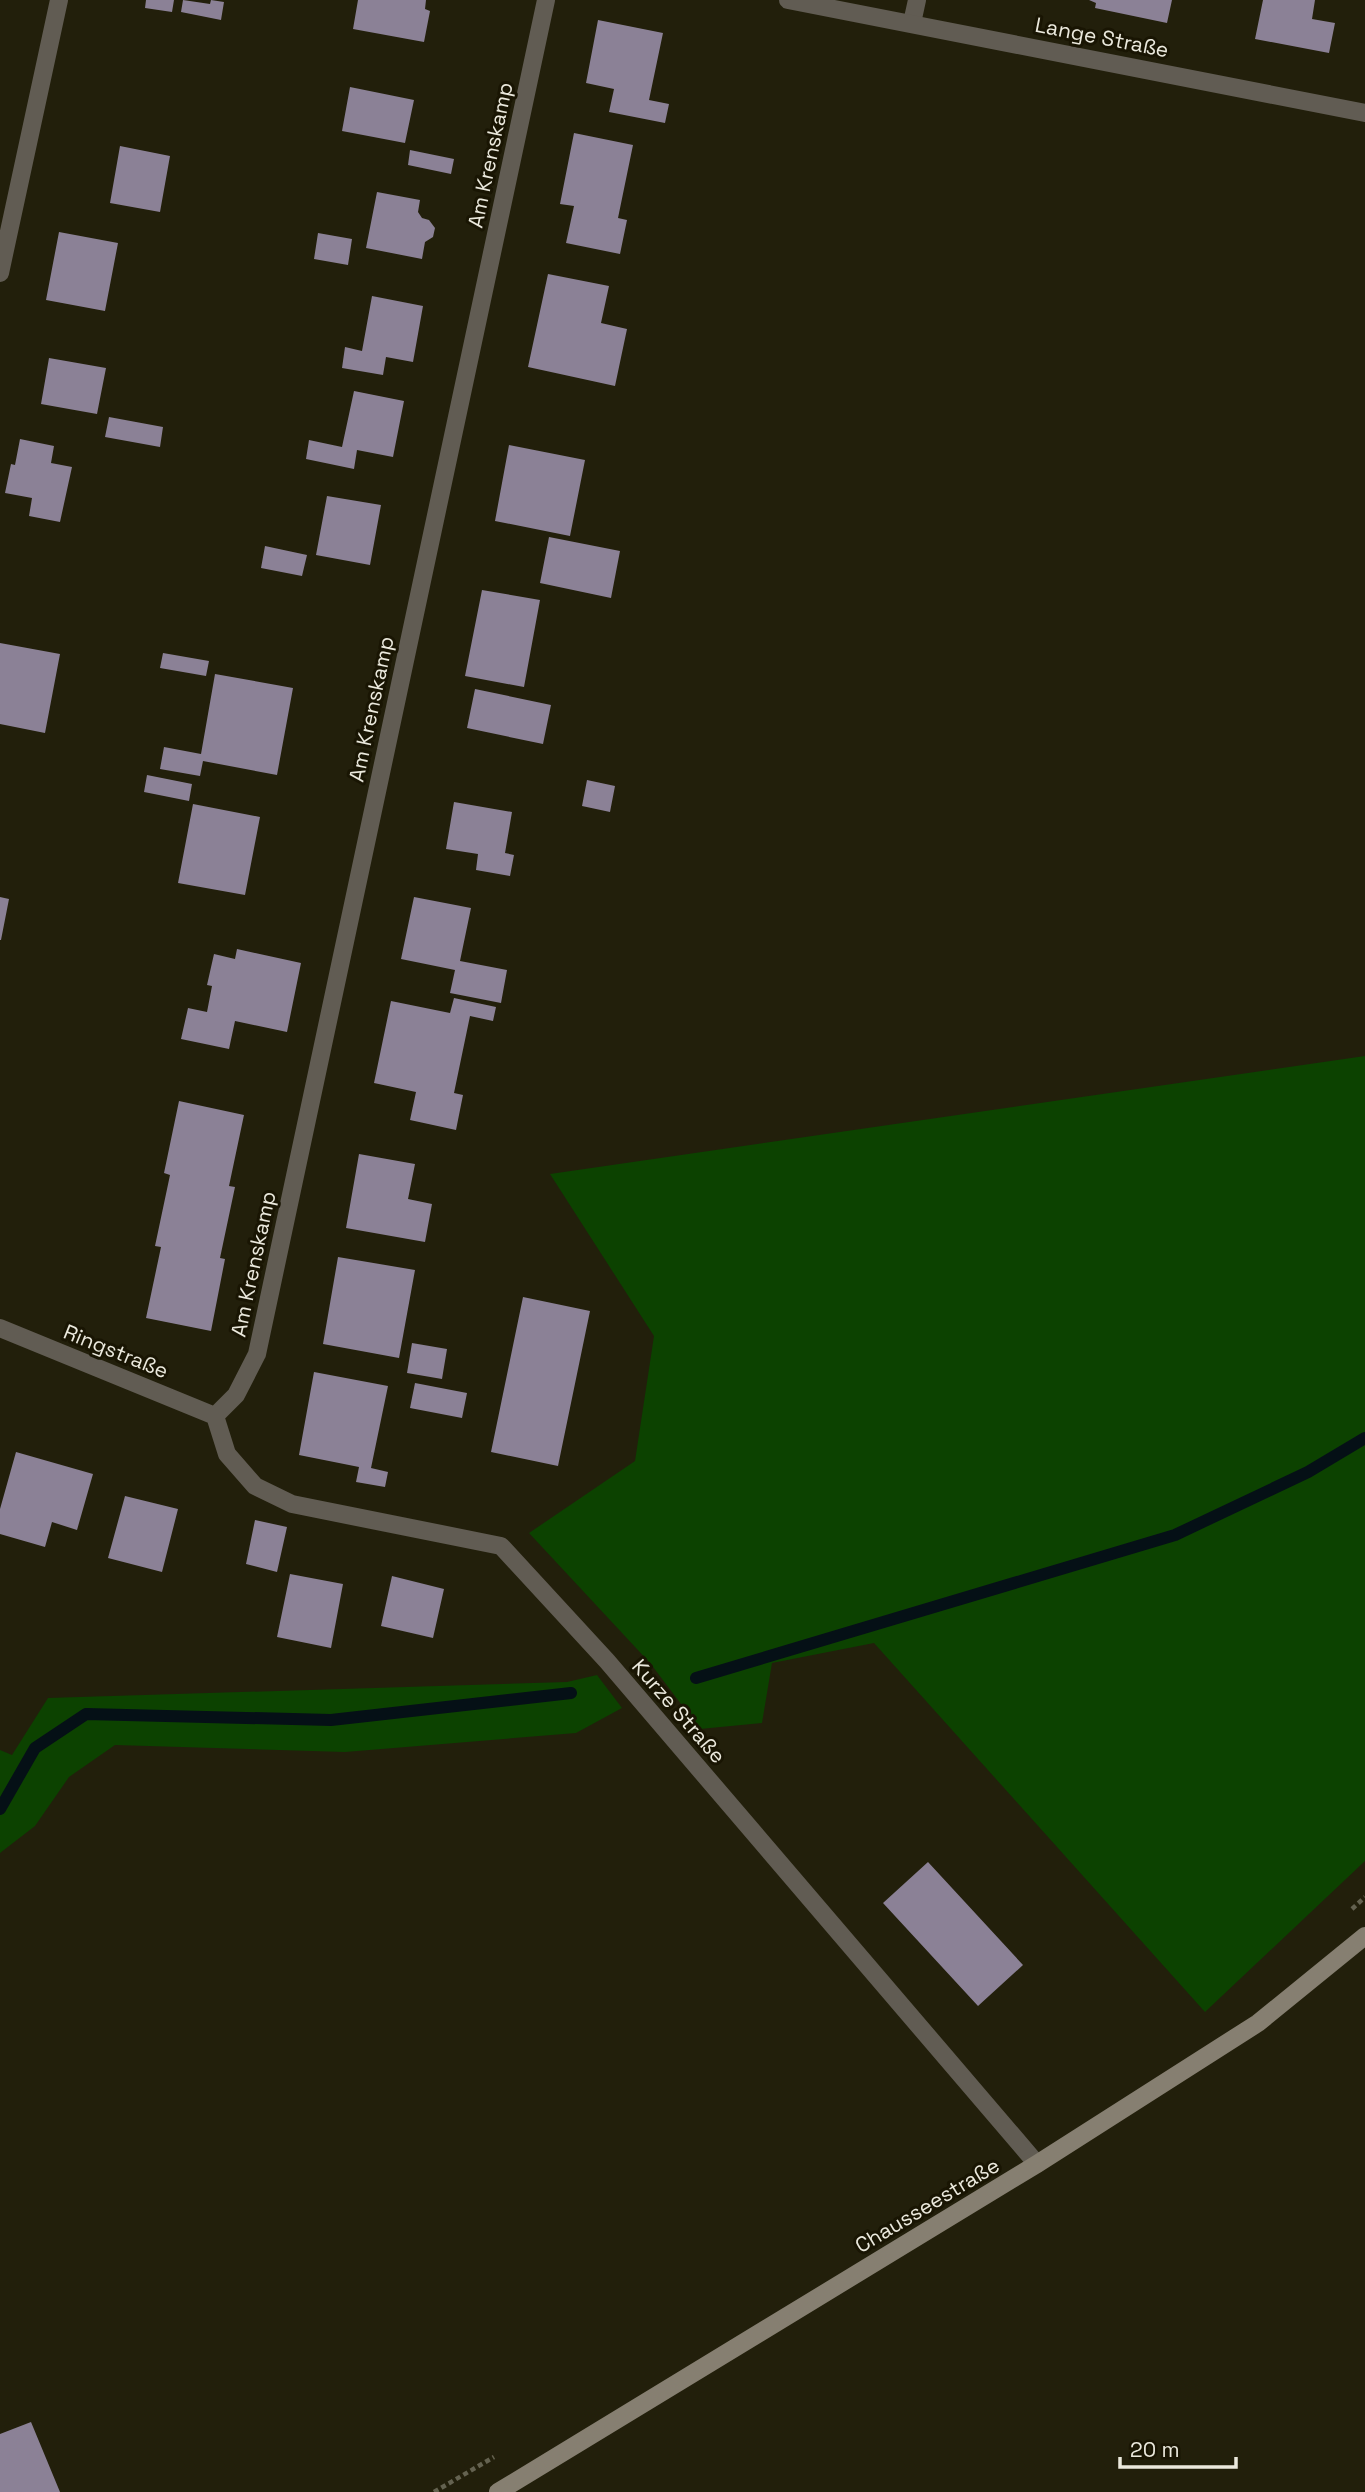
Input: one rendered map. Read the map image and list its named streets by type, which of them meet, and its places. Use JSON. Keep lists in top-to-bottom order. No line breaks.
{"streets":{"main road":["Chausseestraße"],"street":["Lange Straße","Am Krenskamp","Ringstraße","Kurze Straße"]},"crossings":[["Am Krenskamp","Ringstraße"],["Am Krenskamp","Kurze Straße"],["Ringstraße","Kurze Straße"],["Kurze Straße","Chausseestraße"]],"scale_bar":"20 m"}
